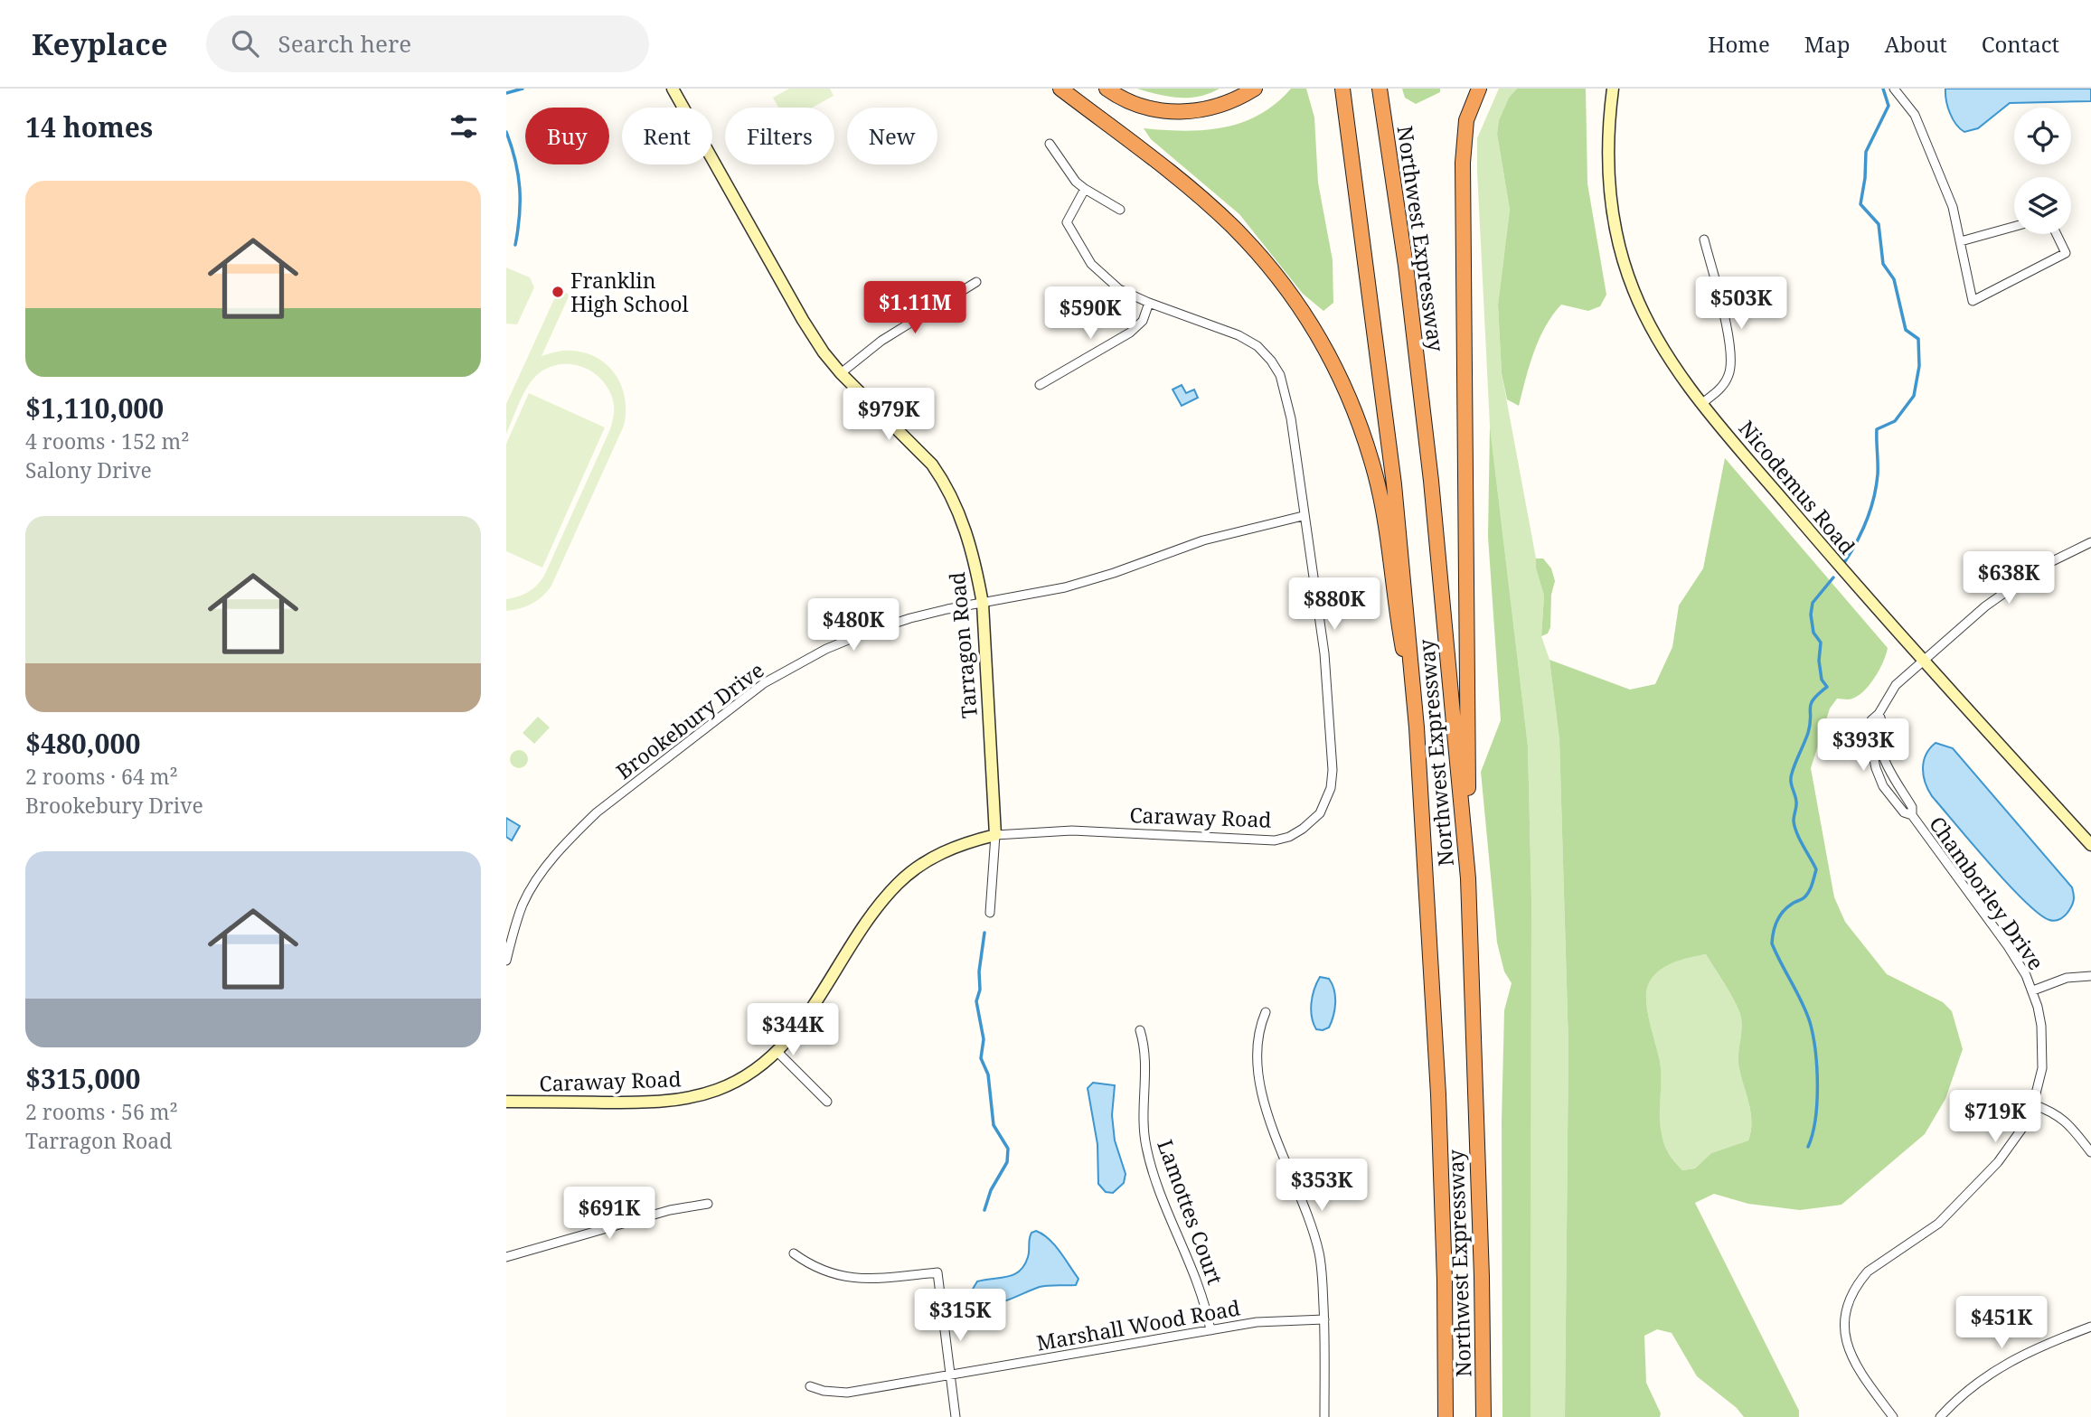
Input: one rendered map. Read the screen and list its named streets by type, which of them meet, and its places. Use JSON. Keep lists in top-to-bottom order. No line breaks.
{"streets":{"highway":["Northwest Expressway"],"street":["Nicodemus Road","Tarragon Road","Brookebury Drive","Caraway Road","Chamborley Drive","Lamottes Court","Marshall Wood Road"]},"crossings":[["Nicodemus Road","Chamborley Drive"],["Tarragon Road","Brookebury Drive"],["Tarragon Road","Caraway Road"],["Brookebury Drive","Caraway Road"],["Lamottes Court","Marshall Wood Road"]],"places":["Franklin High School"],"page":{"header":"Keyplace","search":"Search here","nav":["Home","Map","About","Contact"],"heading":"14 homes","chip":["Buy","Rent","Filters","New"],"list":[{"name":"$1,110,000","note":"4 rooms · 152 m² · Salony Drive"},{"name":"$480,000","note":"2 rooms · 64 m² · Brookebury Drive"},{"name":"$315,000","note":"2 rooms · 56 m² · Tarragon Road"}],"price":["$503K","$1.11M","$590K","$979K","$638K","$880K","$480K","$393K","$344K","$719K","$353K","$691K","$315K","$451K"]}}
